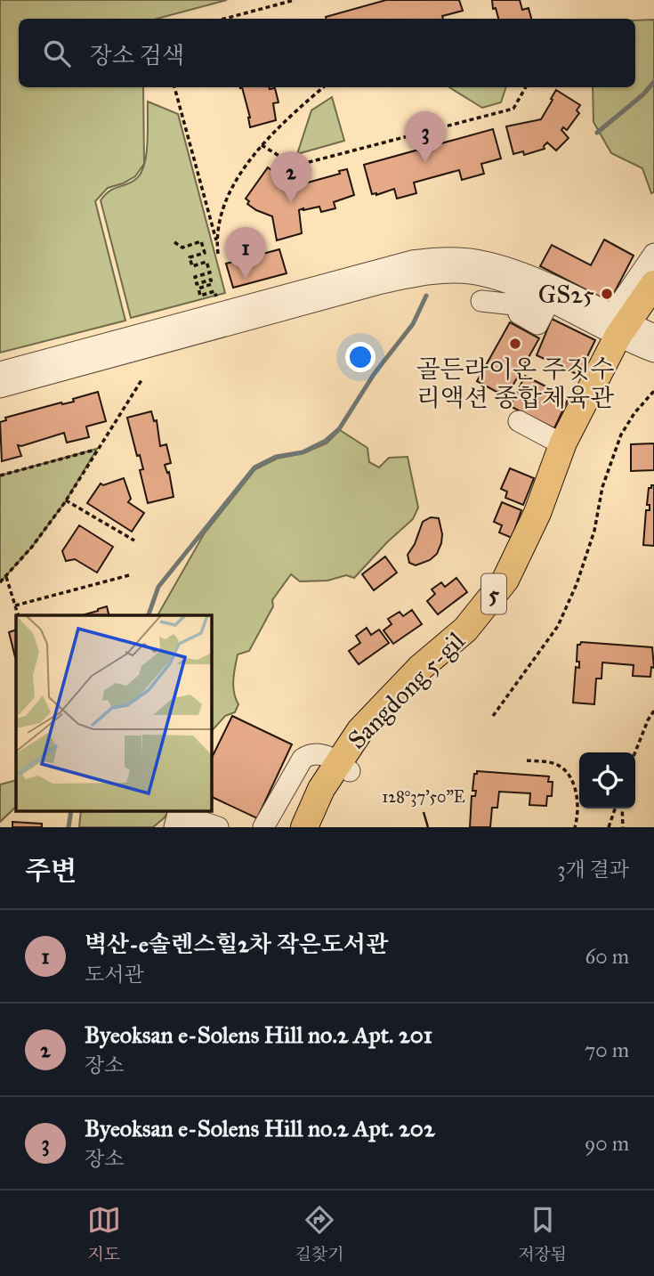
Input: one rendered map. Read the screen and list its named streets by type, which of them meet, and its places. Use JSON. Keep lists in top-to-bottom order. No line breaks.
{"streets":{"main road":["5","Sangdong 5-gil"]},"crossings":[["5","Sangdong 5-gil"]],"places":["GS25","골든라이온 주짓수 리액션 종합체육관"],"page":{"search":"장소 검색","pins":["3","2","1"],"heading":["주변","3개 결과"],"list":[{"mark":"1","name":"벽산-e솔렌스힐2차 작은도서관","note":"도서관","value":"60 m"},{"mark":"2","name":"Byeoksan e-Solens Hill no.2 Apt. 201","note":"장소","value":"70 m"},{"mark":"3","name":"Byeoksan e-Solens Hill no.2 Apt. 202","note":"장소","value":"90 m"}],"nav":["지도","길찾기","저장됨"]},"coordinates":["128°37'50\"E"]}
